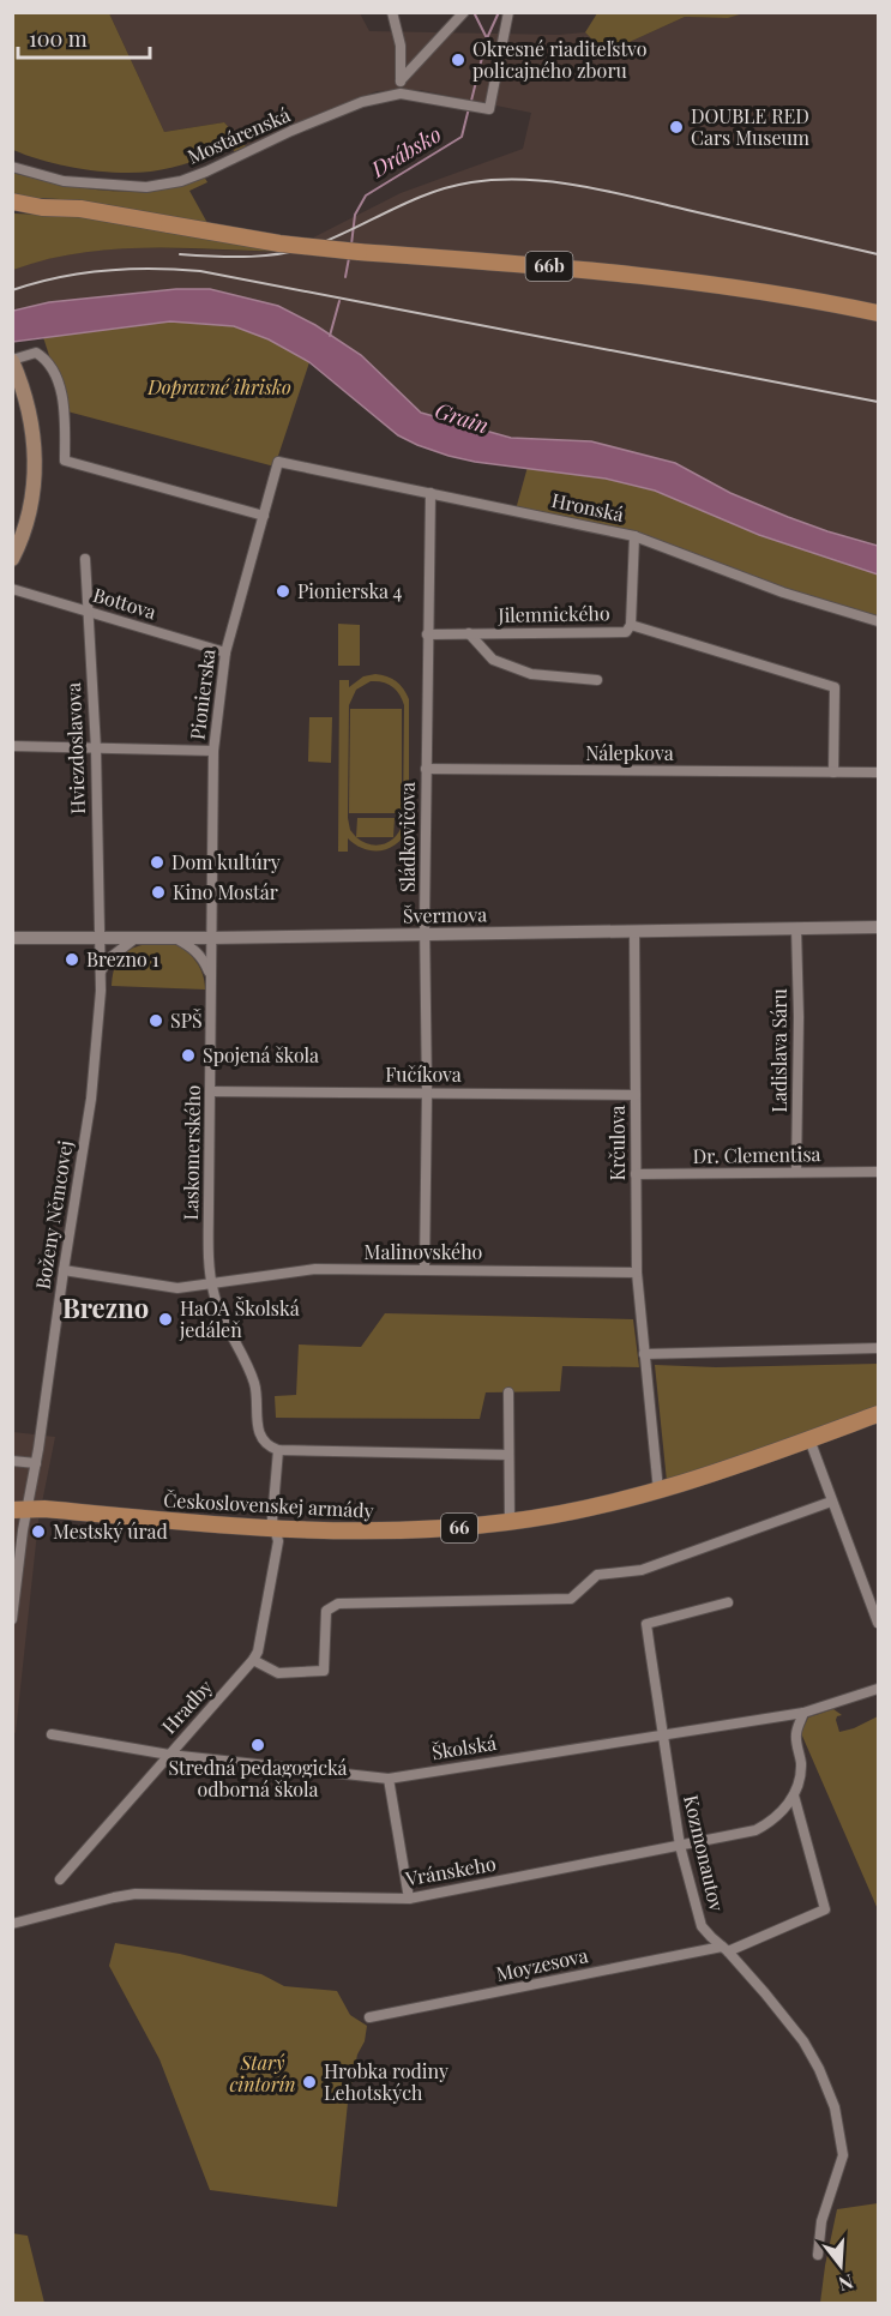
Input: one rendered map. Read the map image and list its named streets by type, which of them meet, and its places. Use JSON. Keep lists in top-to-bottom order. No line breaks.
{"streets":{"main road":["66b","Československej armády","66"],"street":["Mostárenská","Hronská","Bottova","Jilemnického","Pionierska","Hviezdoslavova","Nálepkova","Sládkovičova","Švermova","Ladislava Sáru","Fučíkova","Krčulova","Laskomerského","Dr. Clementisa","Boženy Němcovej","Malinovského","Hradby","Školská","Kozmonautov","Vránskeho","Moyzesova"]},"crossings":[["Hronská","Jilemnického"],["Hronská","Pionierska"],["Hronská","Sládkovičova"],["Bottova","Pionierska"],["Bottova","Hviezdoslavova"],["Jilemnického","Sládkovičova"],["Pionierska","Švermova"],["Pionierska","Laskomerského"],["Hviezdoslavova","Švermova"],["Hviezdoslavova","Boženy Němcovej"],["Nálepkova","Sládkovičova"],["Sládkovičova","Švermova"],["Sládkovičova","Fučíkova"],["Sládkovičova","Malinovského"],["Švermova","Ladislava Sáru"],["Švermova","Krčulova"],["Švermova","Laskomerského"],["Švermova","Boženy Němcovej"],["Ladislava Sáru","Dr. Clementisa"],["Fučíkova","Krčulova"],["Fučíkova","Laskomerského"],["Krčulova","Dr. Clementisa"],["Krčulova","Malinovského"],["Krčulova","Československej armády"],["Laskomerského","Malinovského"],["Boženy Němcovej","Malinovského"],["Boženy Němcovej","Československej armády"],["Československej armády","Hradby"],["Hradby","Školská"],["Školská","Kozmonautov"],["Kozmonautov","Vránskeho"],["Kozmonautov","Moyzesova"],["Vránskeho","Moyzesova"]],"districts":["Brezno"],"water":["Drábsko","Grain"],"parks":["Dopravné ihrisko","Starý cintorín"],"places":["Okresné riaditeľstvo policajného zboru","DOUBLE RED Cars Museum","Pionierska 4","Dom kultúry","Kino Mostár","Brezno 1","SPŠ","Spojená škola","HaOA Školská jedáleň","Mestský úrad","Stredná pedagogická odborná škola","Hrobka rodiny Lehotských"],"scale_bar":"100 m","north":"bottom"}
